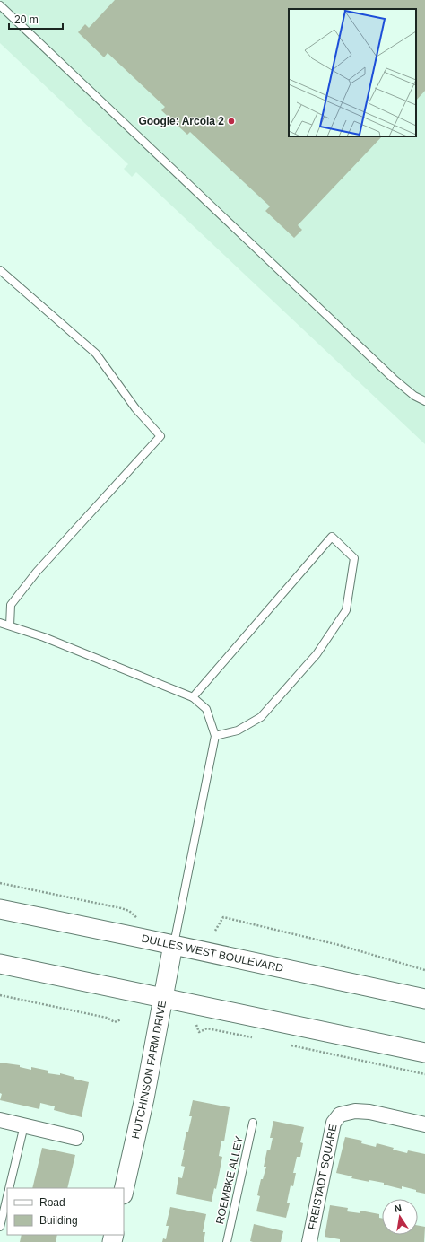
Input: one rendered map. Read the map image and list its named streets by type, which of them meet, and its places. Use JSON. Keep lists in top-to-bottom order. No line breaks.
{"streets":{"street":["DULLES WEST BOULEVARD","HUTCHINSON FARM DRIVE","FREISTADT SQUARE"],"lane":["ROEMBKE ALLEY"]},"crossings":[["DULLES WEST BOULEVARD","HUTCHINSON FARM DRIVE"]],"places":["Google: Arcola 2"],"legend":["Road","Building"],"scale_bar":"20 m","north":"top"}
